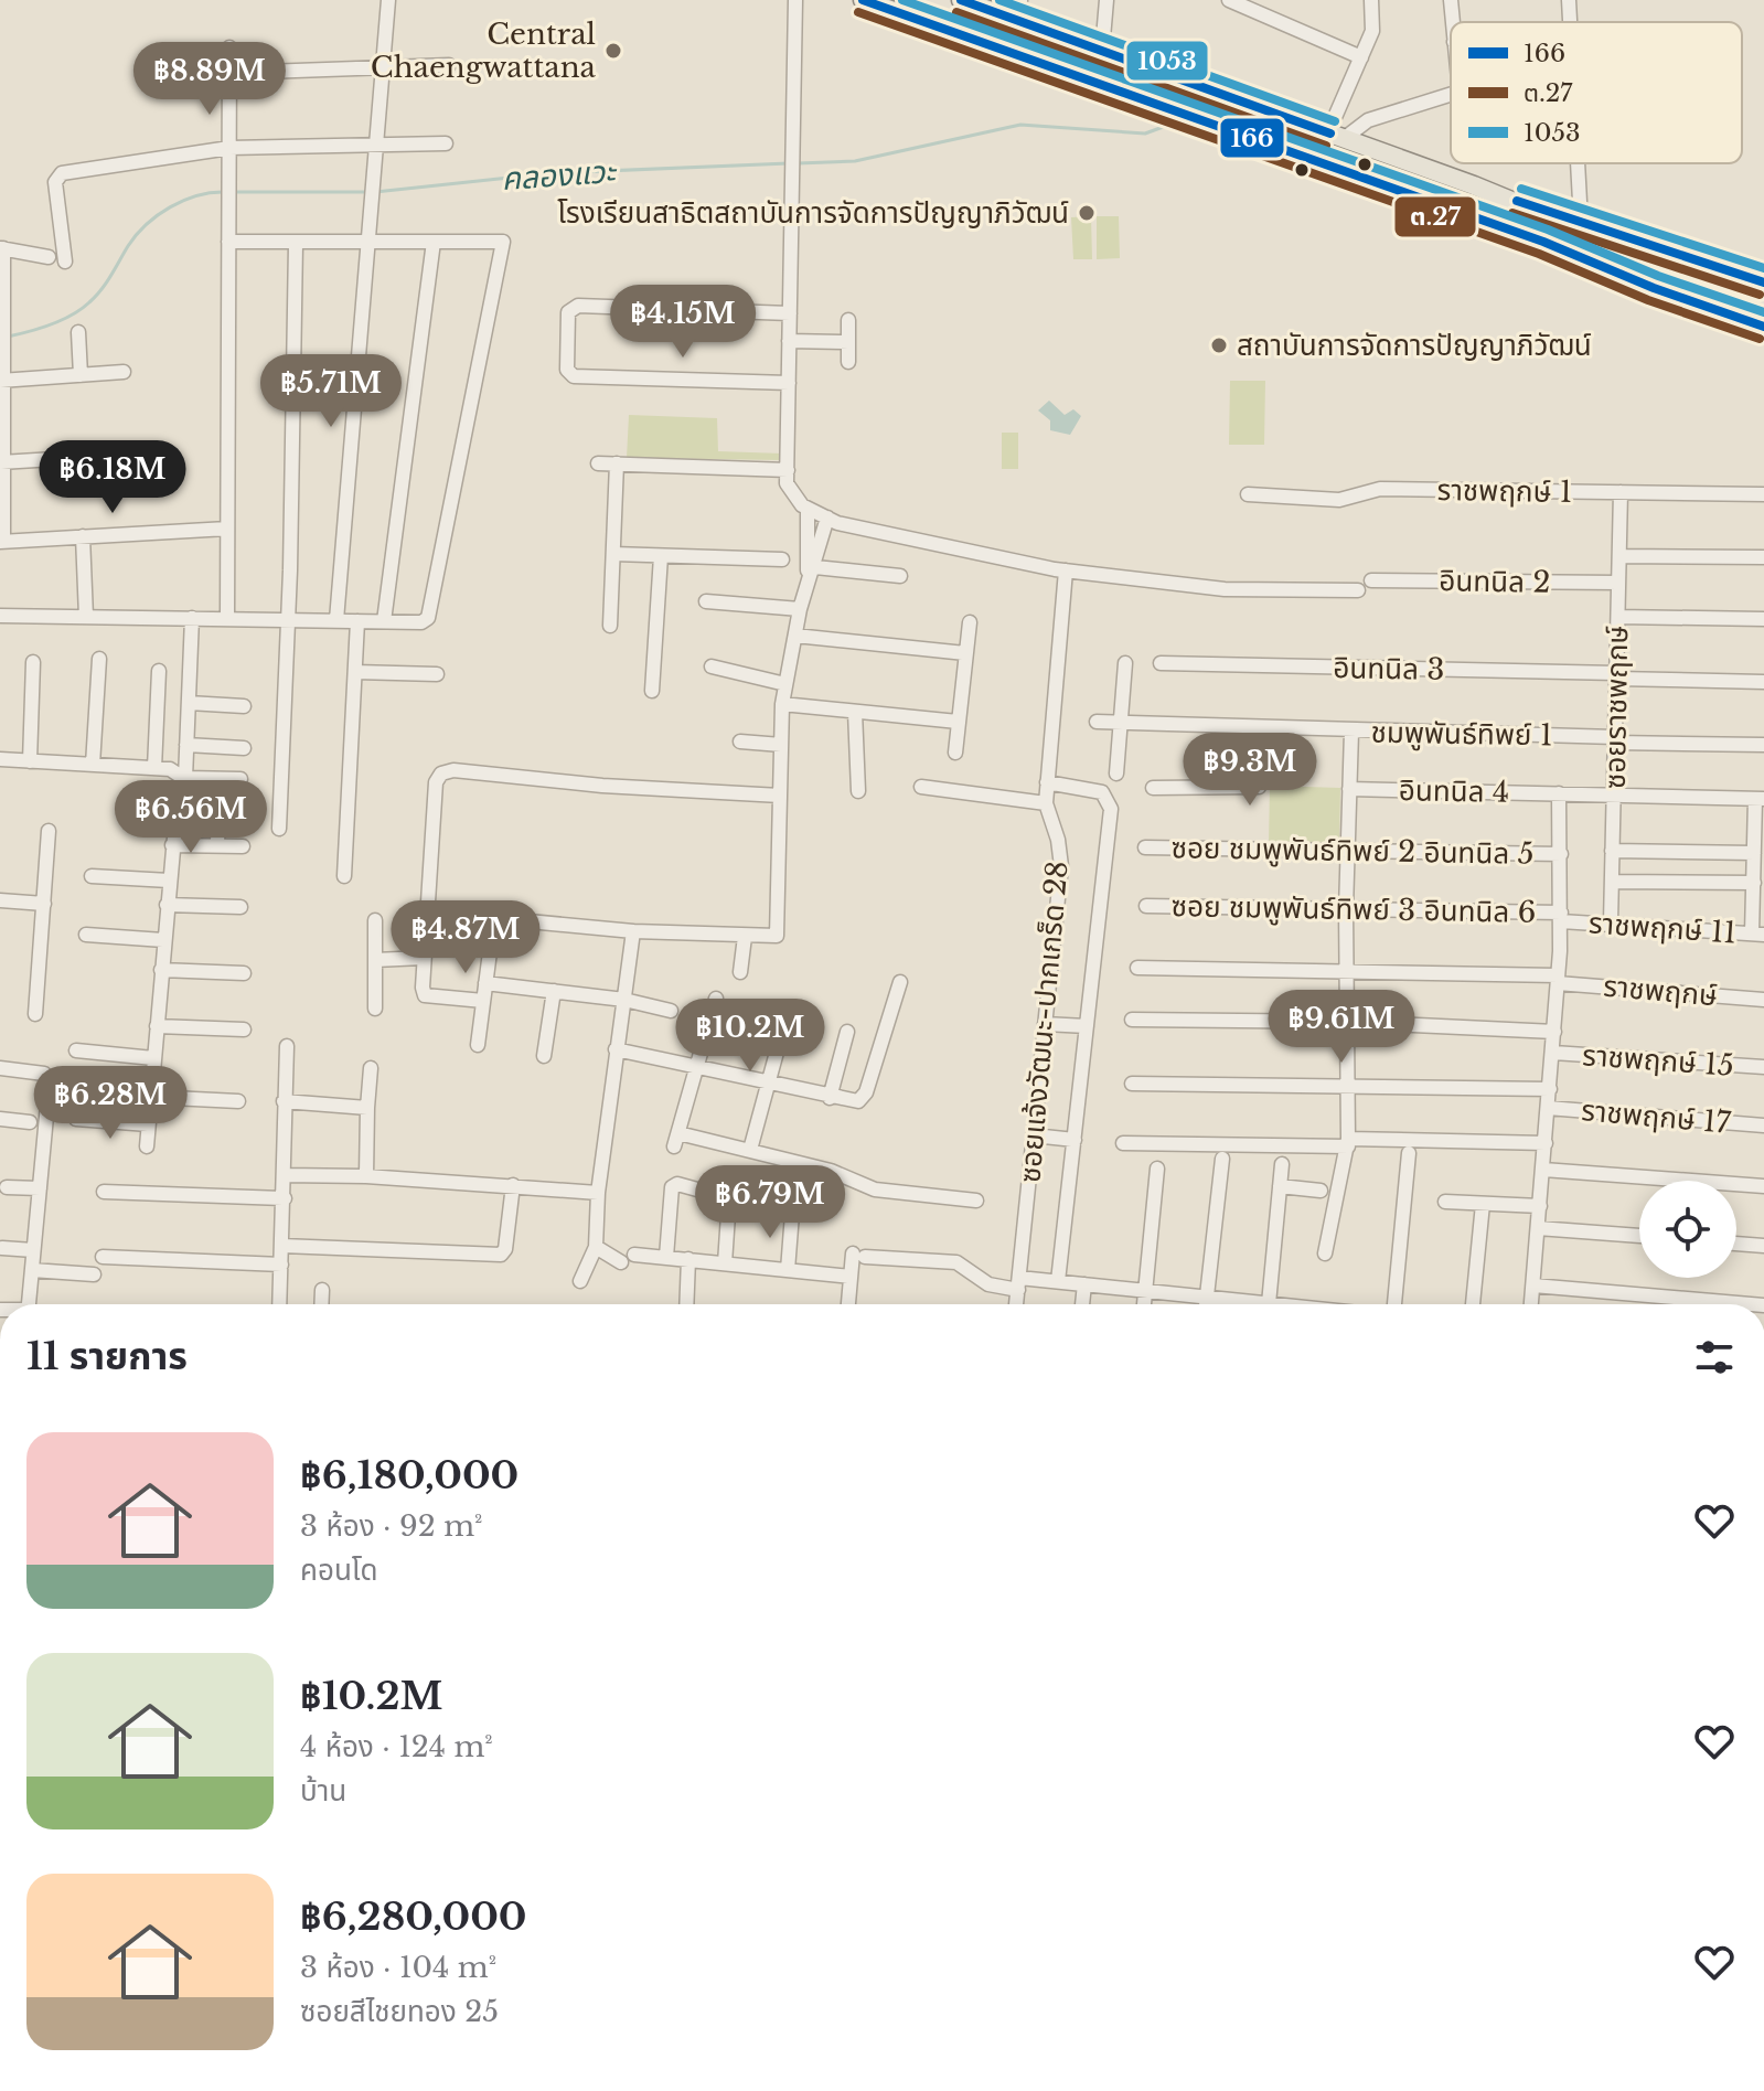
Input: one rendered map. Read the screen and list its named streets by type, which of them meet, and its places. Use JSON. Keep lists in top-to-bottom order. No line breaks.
{"streets":{"street":["ราชพฤกษ์ 1","อินทนิล 2","อินทนิล 3","ซอยราชพฤกษ์","ชมพูพันธ์ทิพย์ 1","อินทนิล 4","ซอย ชมพูพันธ์ทิพย์ 2 อินทนิล 5","ซอย ชมพูพันธ์ทิพย์ 3 อินทนิล 6","ราชพฤกษ์ 11","ราชพฤกษ์","ซอยแจ้งวัฒนะ-ปากเกร็ด 28","ราชพฤกษ์ 15","ราชพฤกษ์ 17"]},"crossings":[["ราชพฤกษ์ 1","ซอยราชพฤกษ์"],["อินทนิล 2","ซอยราชพฤกษ์"],["อินทนิล 3","ซอยราชพฤกษ์"],["ซอยราชพฤกษ์","ชมพูพันธ์ทิพย์ 1"],["ซอยราชพฤกษ์","อินทนิล 4"],["ซอยราชพฤกษ์","ราชพฤกษ์ 11"],["ซอย ชมพูพันธ์ทิพย์ 3 อินทนิล 6","ราชพฤกษ์ 11"]],"water":["คลองแวะ"],"places":["Central Chaengwattana","โรงเรียนสาธิตสถาบันการจัดการปัญญาภิวัฒน์","สถาบันการจัดการปัญญาภิวัฒน์"],"lines":["transit line 166","transit line 1053","transit line ต.27"],"legend":["166","ต.27","1053"],"page":{"price":["฿8.89M","฿4.15M","฿5.71M","฿6.18M","฿9.3M","฿6.56M","฿4.87M","฿9.61M","฿10.2M","฿6.28M","฿6.79M"],"heading":"11 รายการ","list":[{"name":"฿6,180,000","note":"3 ห้อง · 92 m² · คอนโด"},{"name":"฿10.2M","note":"4 ห้อง · 124 m² · บ้าน"},{"name":"฿6,280,000","note":"3 ห้อง · 104 m² · ซอยสีไชยทอง 25"}]}}
